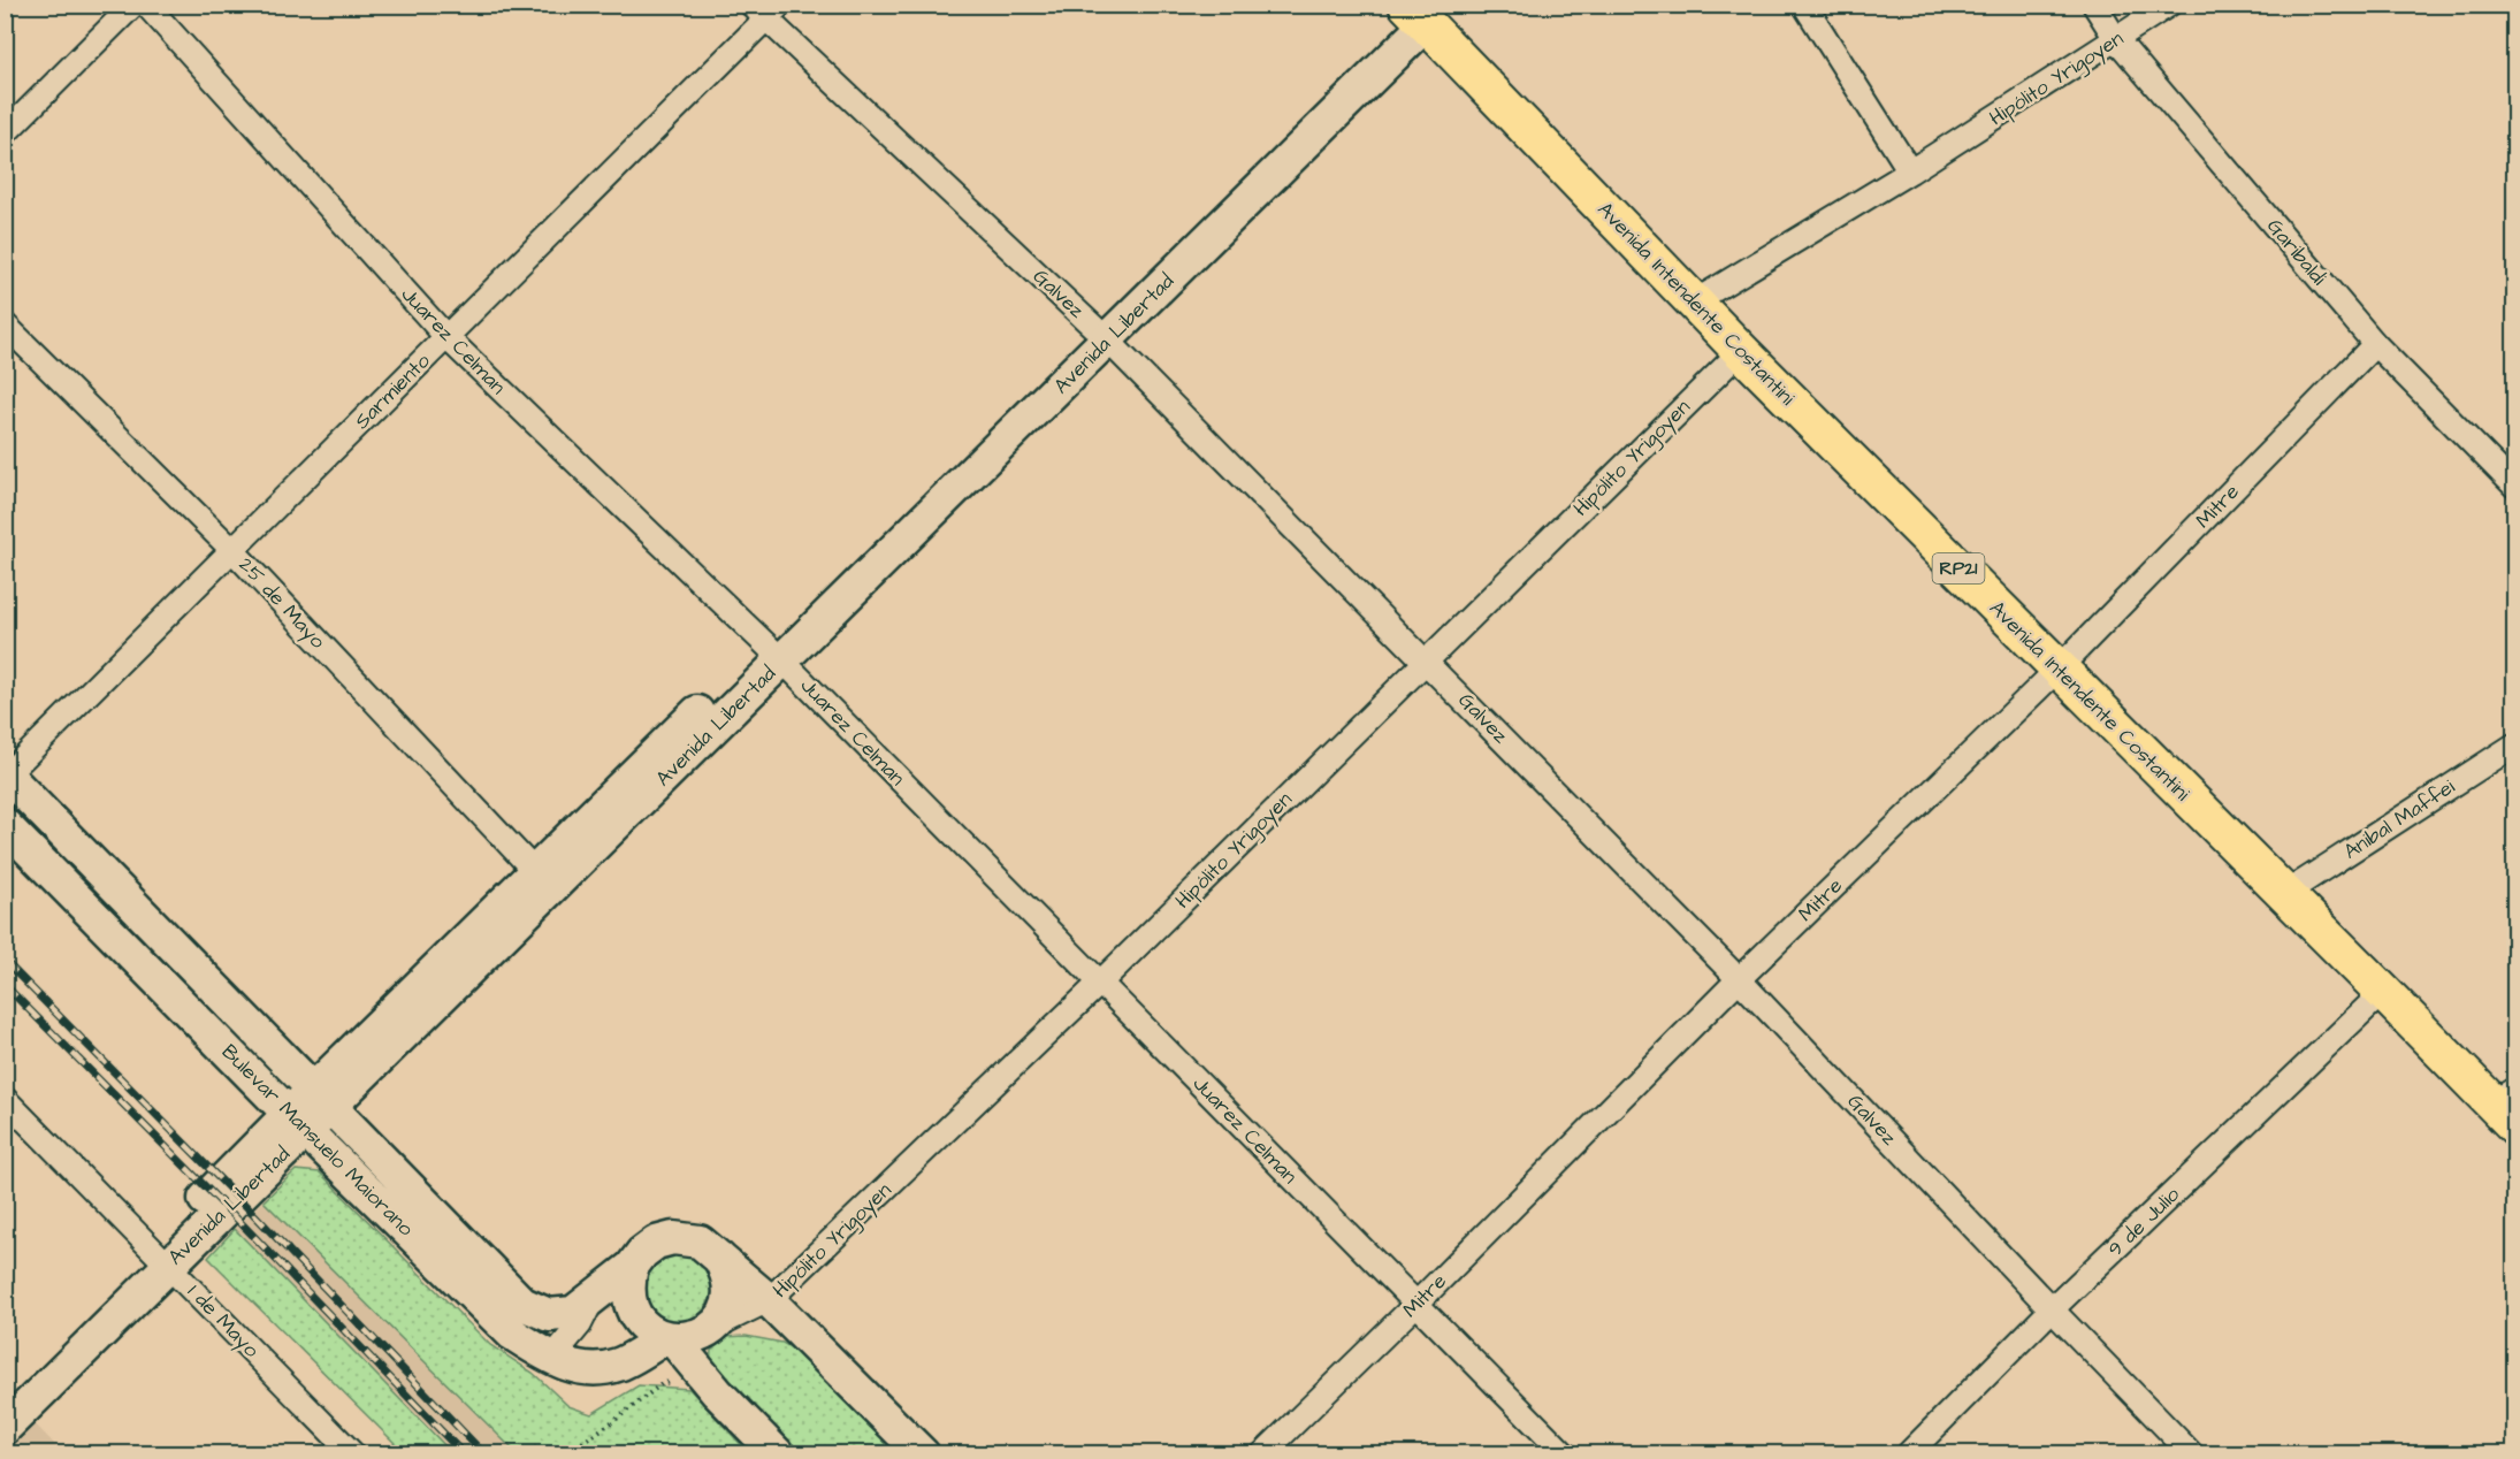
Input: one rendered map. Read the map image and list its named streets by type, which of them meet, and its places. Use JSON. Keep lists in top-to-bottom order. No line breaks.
{"streets":{"main road":["Avenida Intendente Costantini","Avenida Libertad","RP21","Bulevar Mansuelo Maiorano"],"street":["Hipólito Yrigoyen","Garibaldi","Galvez","Juarez Celman","Sarmiento","Mitre","25 de Mayo","Anibal Maffei","9 de Julio","1 de Mayo"]},"crossings":[["Hipólito Yrigoyen","Garibaldi"],["Hipólito Yrigoyen","Galvez"],["Hipólito Yrigoyen","Avenida Intendente Costantini"],["Hipólito Yrigoyen","Juarez Celman"],["Hipólito Yrigoyen","Bulevar Mansuelo Maiorano"],["Garibaldi","Mitre"],["Galvez","Avenida Libertad"],["Galvez","Sarmiento"],["Galvez","Mitre"],["Galvez","9 de Julio"],["Avenida Intendente Costantini","Avenida Libertad"],["Avenida Intendente Costantini","Mitre"],["Avenida Intendente Costantini","Anibal Maffei"],["Avenida Intendente Costantini","9 de Julio"],["Avenida Libertad","Juarez Celman"],["Avenida Libertad","25 de Mayo"],["Avenida Libertad","Bulevar Mansuelo Maiorano"],["Avenida Libertad","1 de Mayo"],["Juarez Celman","Sarmiento"],["Juarez Celman","Mitre"],["Sarmiento","25 de Mayo"],["Sarmiento","Bulevar Mansuelo Maiorano"]]}
